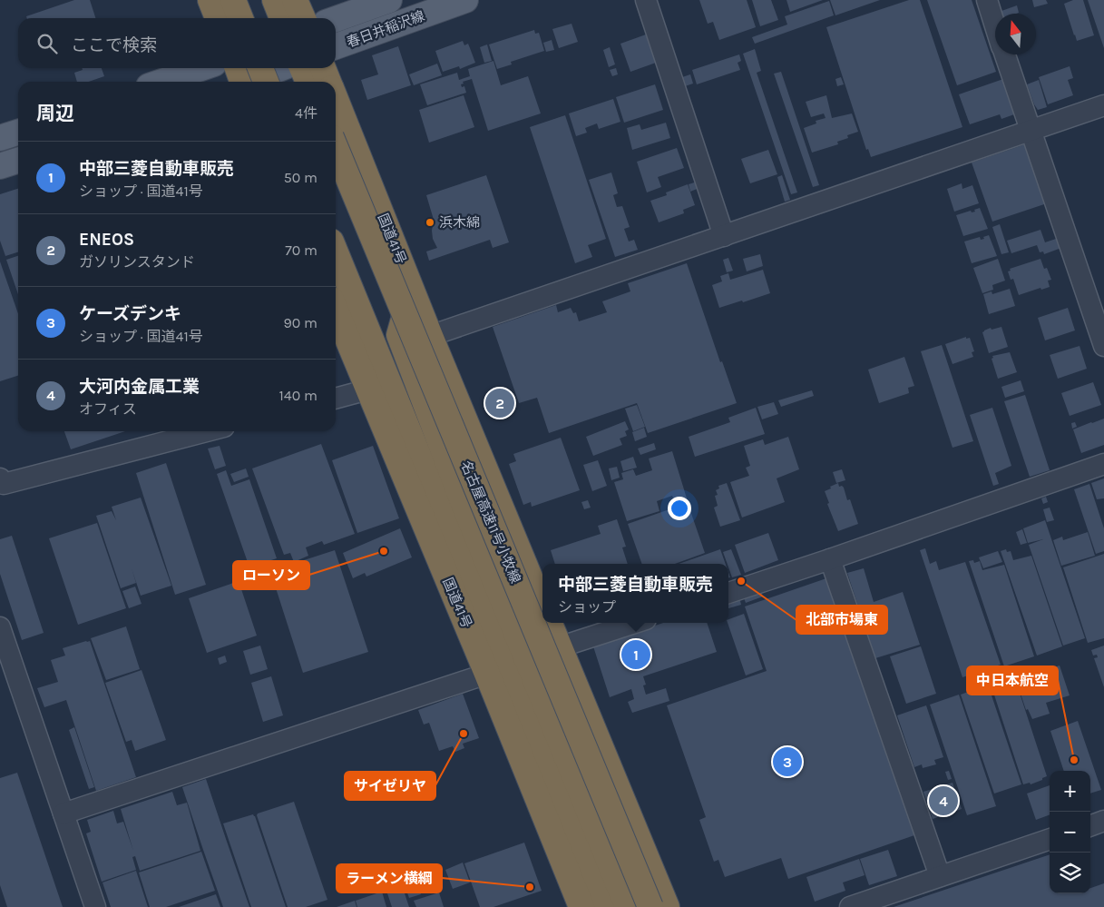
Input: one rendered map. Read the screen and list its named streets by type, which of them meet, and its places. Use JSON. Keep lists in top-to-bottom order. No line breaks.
{"streets":{"highway":["国道41号","名古屋高速11号小牧線"],"main road":["春日井稲沢線"]},"places":["浜木綿","ローソン","北部市場東","サイゼリヤ","中日本航空","ラーメン横綱"],"north":"top","page":{"search":"ここで検索","heading":["周辺","4件"],"list":[{"mark":"1","name":"中部三菱自動車販売","note":"ショップ · 国道41号","value":"50 m"},{"mark":"2","name":"ENEOS","note":"ガソリンスタンド","value":"70 m"},{"mark":"3","name":"ケーズデンキ","note":"ショップ · 国道41号","value":"90 m"},{"mark":"4","name":"大河内金属工業","note":"オフィス","value":"140 m"}],"pins":["2","1","3","4"],"popup":["中部三菱自動車販売","ショップ"],"map_buttons":["+","−"]}}
